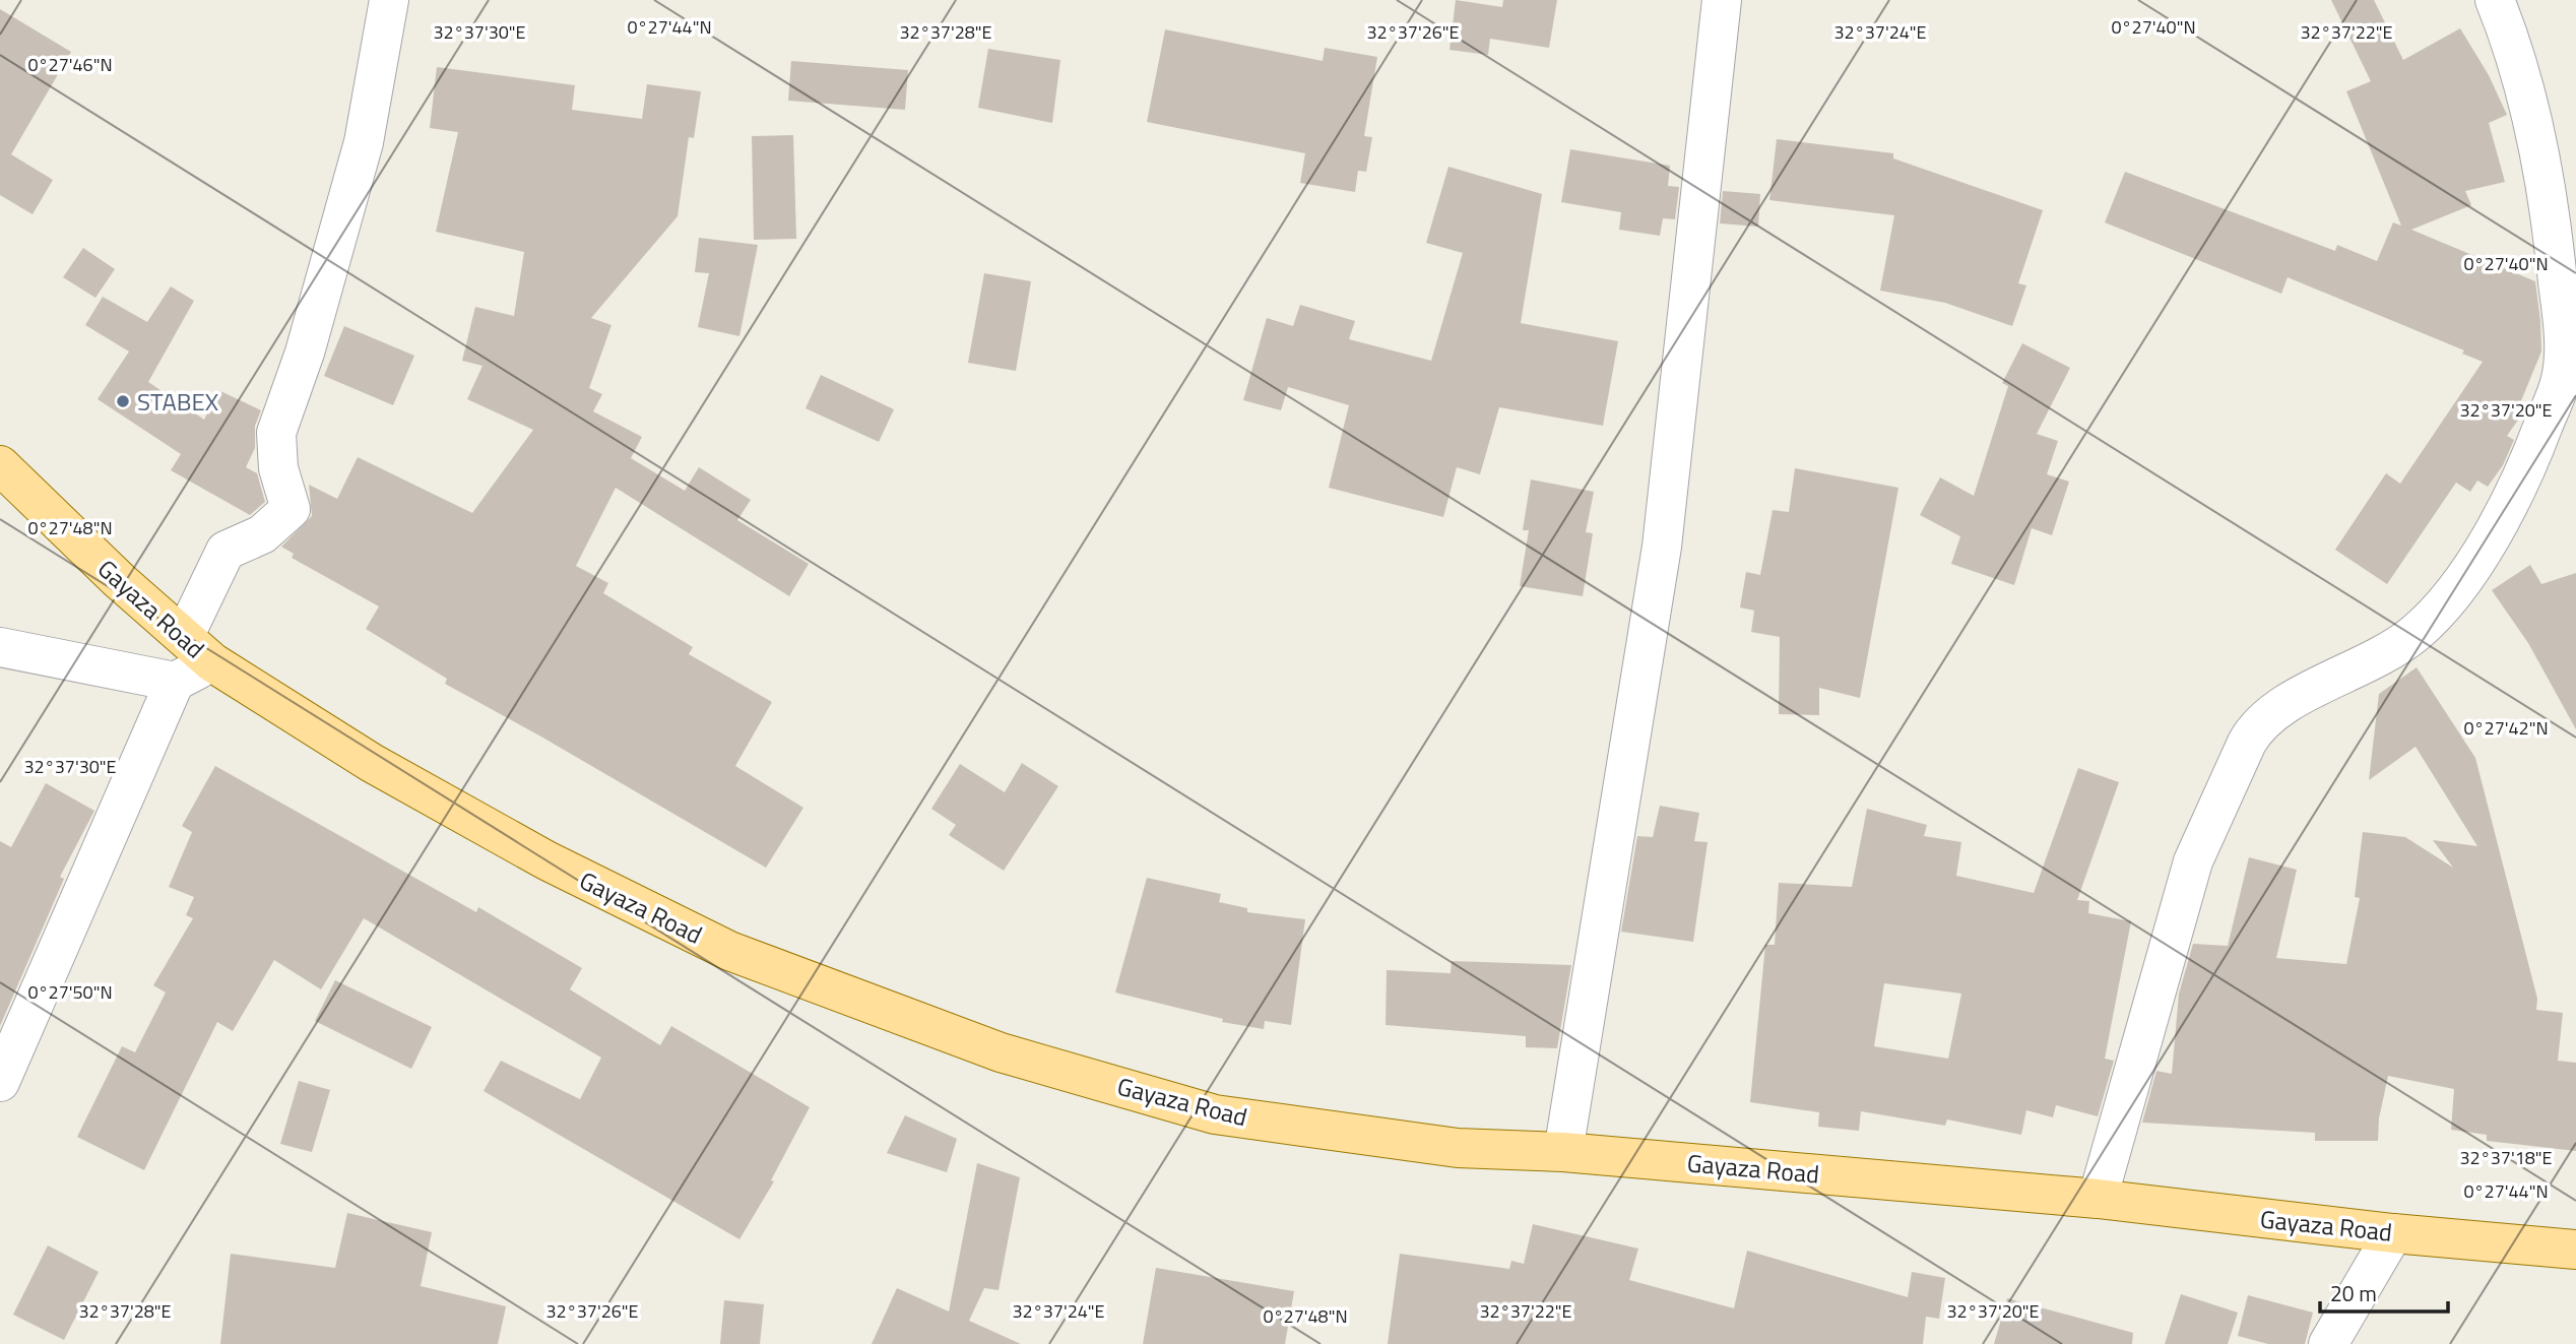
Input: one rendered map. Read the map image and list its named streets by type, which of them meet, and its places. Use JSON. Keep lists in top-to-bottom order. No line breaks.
{"streets":{"main road":["Gayaza Road"]},"places":["STABEX"],"scale_bar":"20 m","coordinates":["0°27'40\"N","0°27'44\"N","32°37'30\"E","32°37'28\"E","32°37'26\"E","32°37'24\"E","32°37'22\"E","0°27'46\"N","32°37'20\"E","0°27'48\"N","0°27'42\"N","0°27'50\"N","32°37'18\"E"]}
